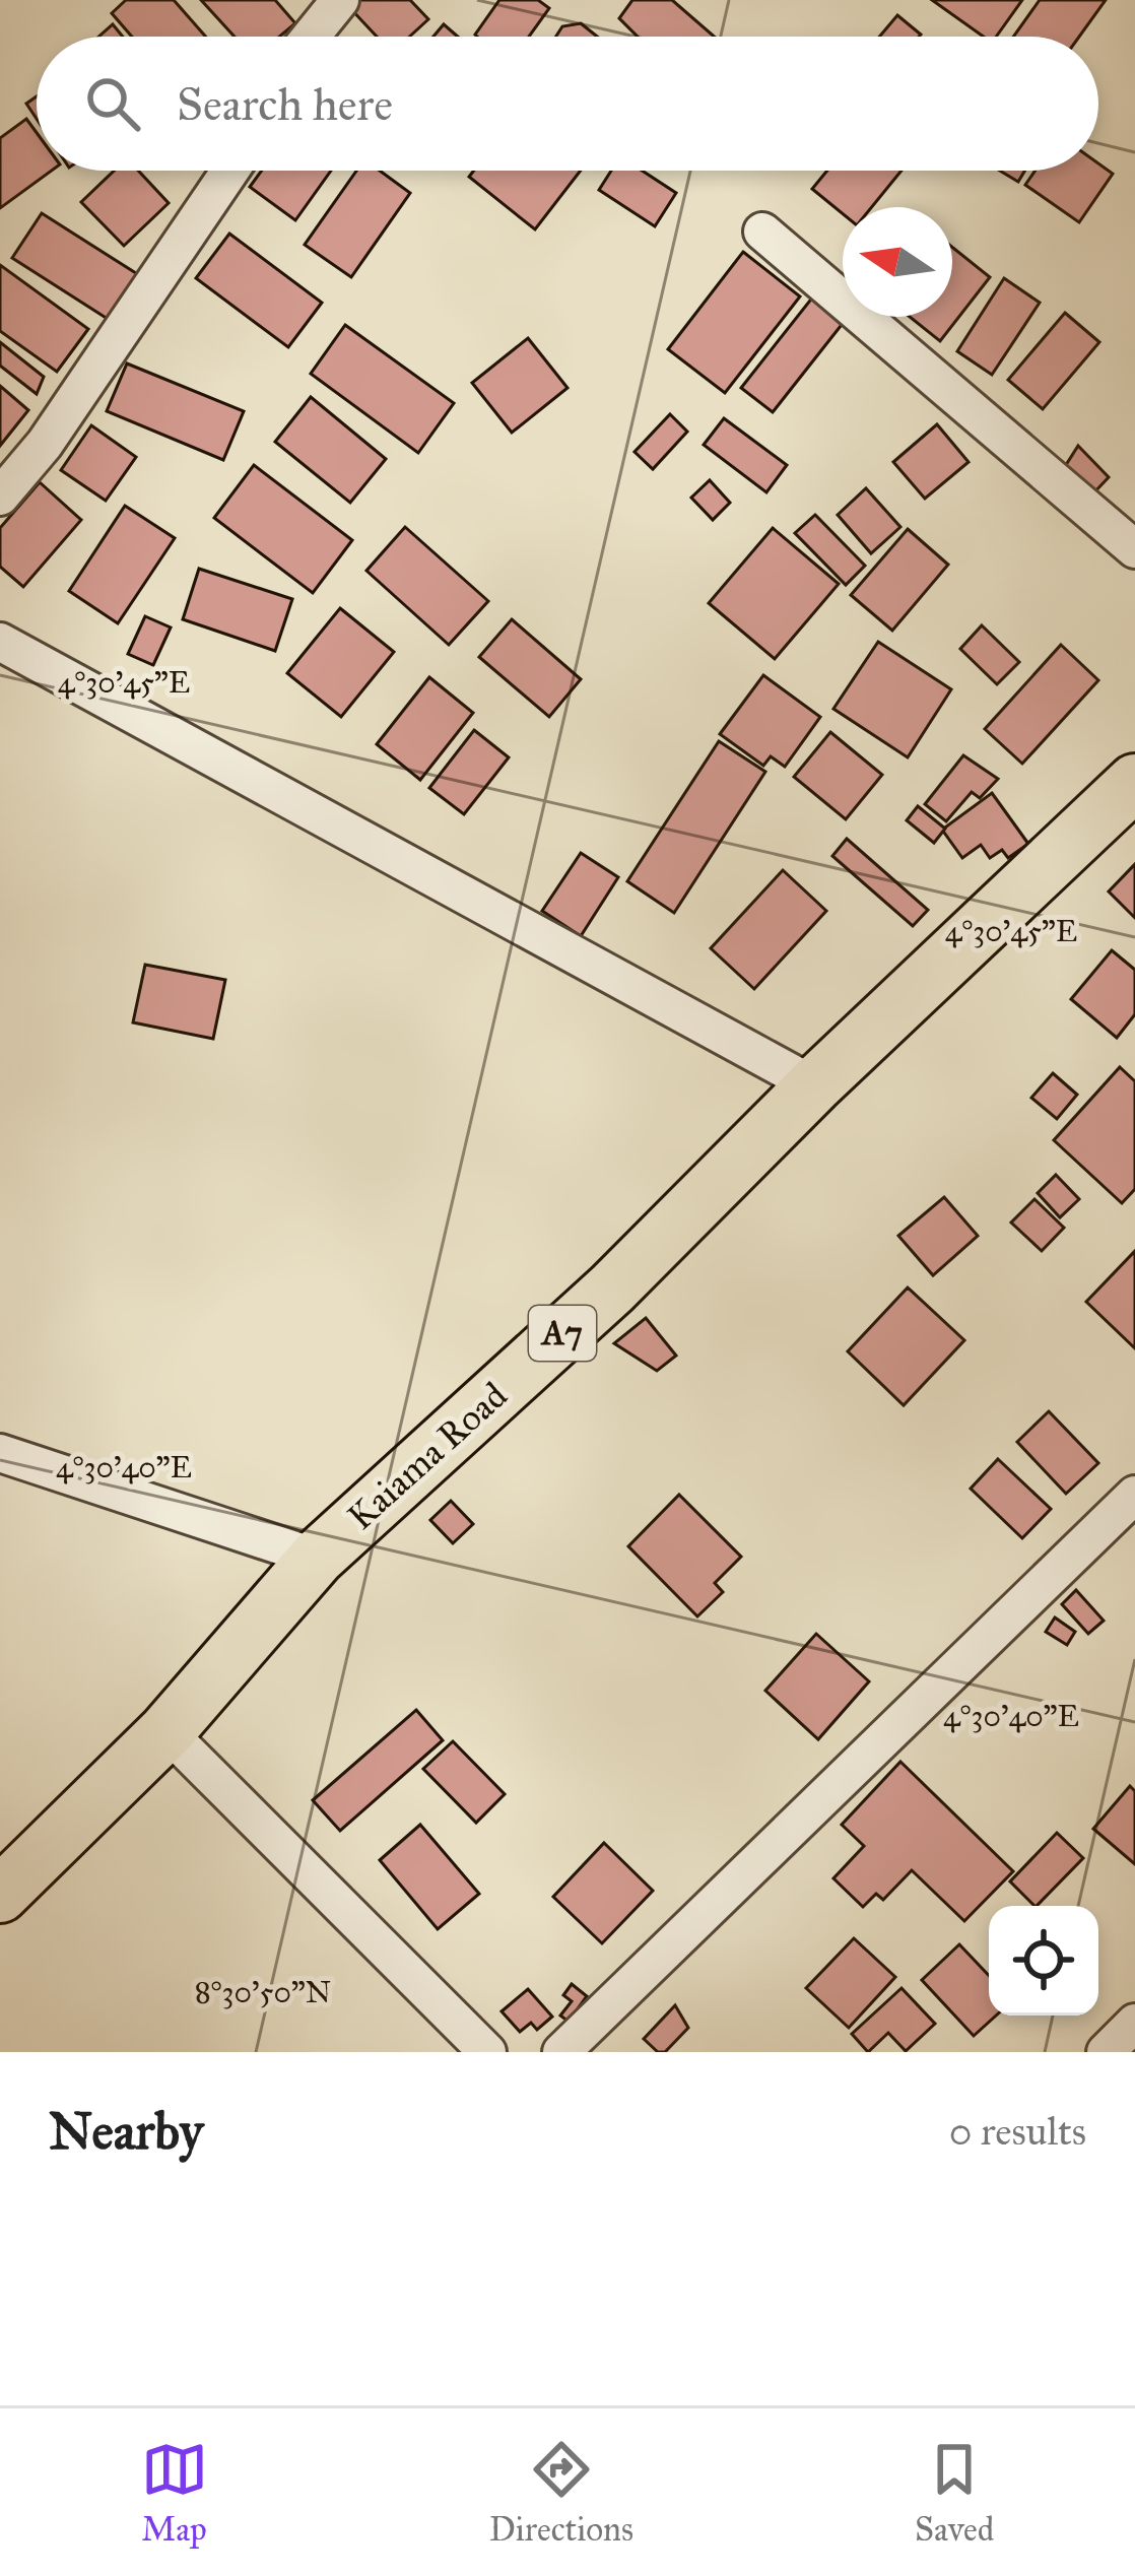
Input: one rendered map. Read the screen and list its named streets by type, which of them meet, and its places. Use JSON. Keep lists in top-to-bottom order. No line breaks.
{"streets":{"highway":["A7","Kaiama Road"]},"north":"left","page":{"search":"Search here","heading":["Nearby","0 results"],"nav":["Map","Directions","Saved"]},"coordinates":["4°30'45\"E","4°30'40\"E","8°30'50\"N"]}
